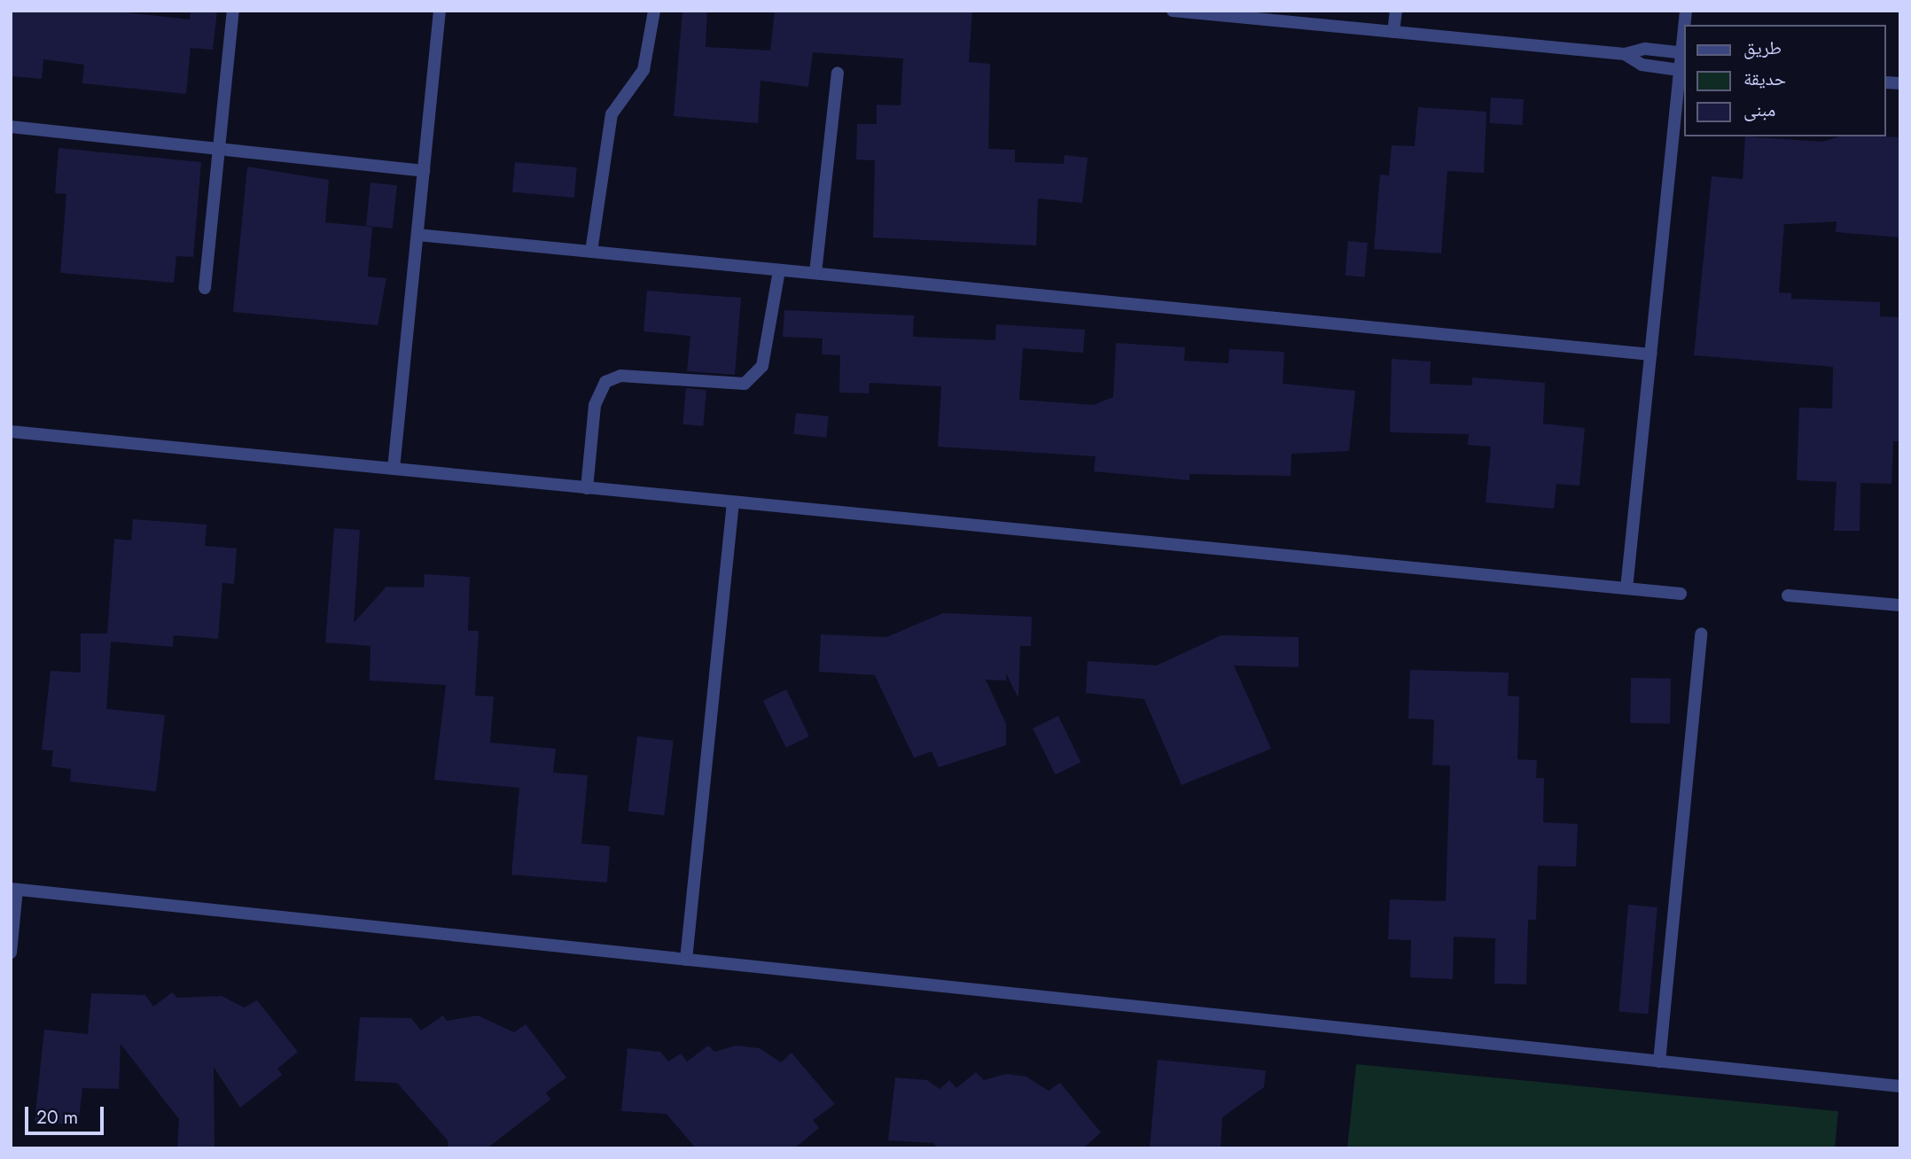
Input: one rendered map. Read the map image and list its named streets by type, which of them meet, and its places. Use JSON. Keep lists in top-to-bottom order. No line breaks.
{"legend":["طريق","حديقة","مبنى"],"scale_bar":"20 m"}
